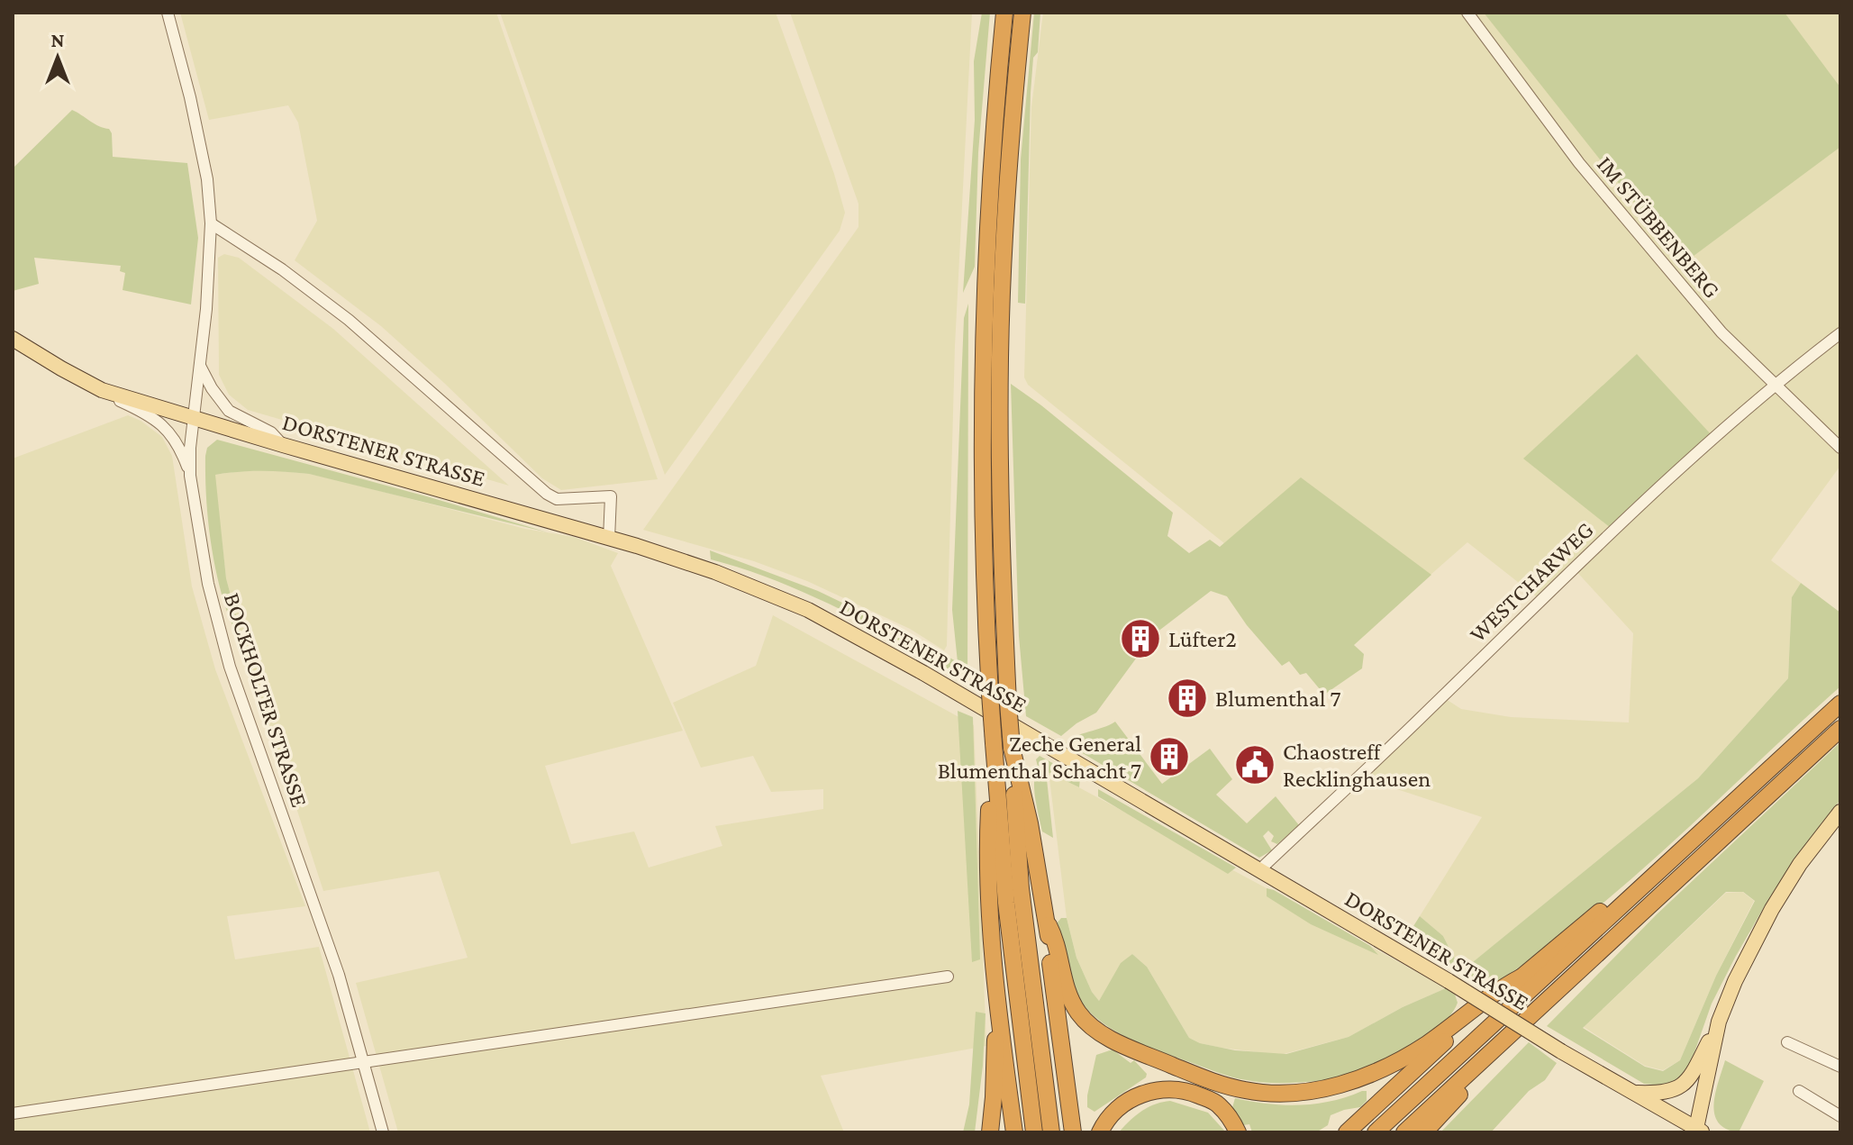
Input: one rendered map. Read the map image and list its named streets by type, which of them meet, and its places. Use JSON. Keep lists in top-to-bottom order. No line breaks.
{"streets":{"main road":["DORSTENER STRASSE"],"street":["IM STÜBBENBERG","WESTCHARWEG","BOCKHOLTER STRASSE"]},"crossings":[["IM STÜBBENBERG","WESTCHARWEG"],["DORSTENER STRASSE","WESTCHARWEG"],["DORSTENER STRASSE","BOCKHOLTER STRASSE"]],"places":{"building":["Lüfter2","Blumenthal 7","Zeche General Blumenthal Schacht 7"],"public building":["Chaostreff Recklinghausen"]},"north":"top"}
